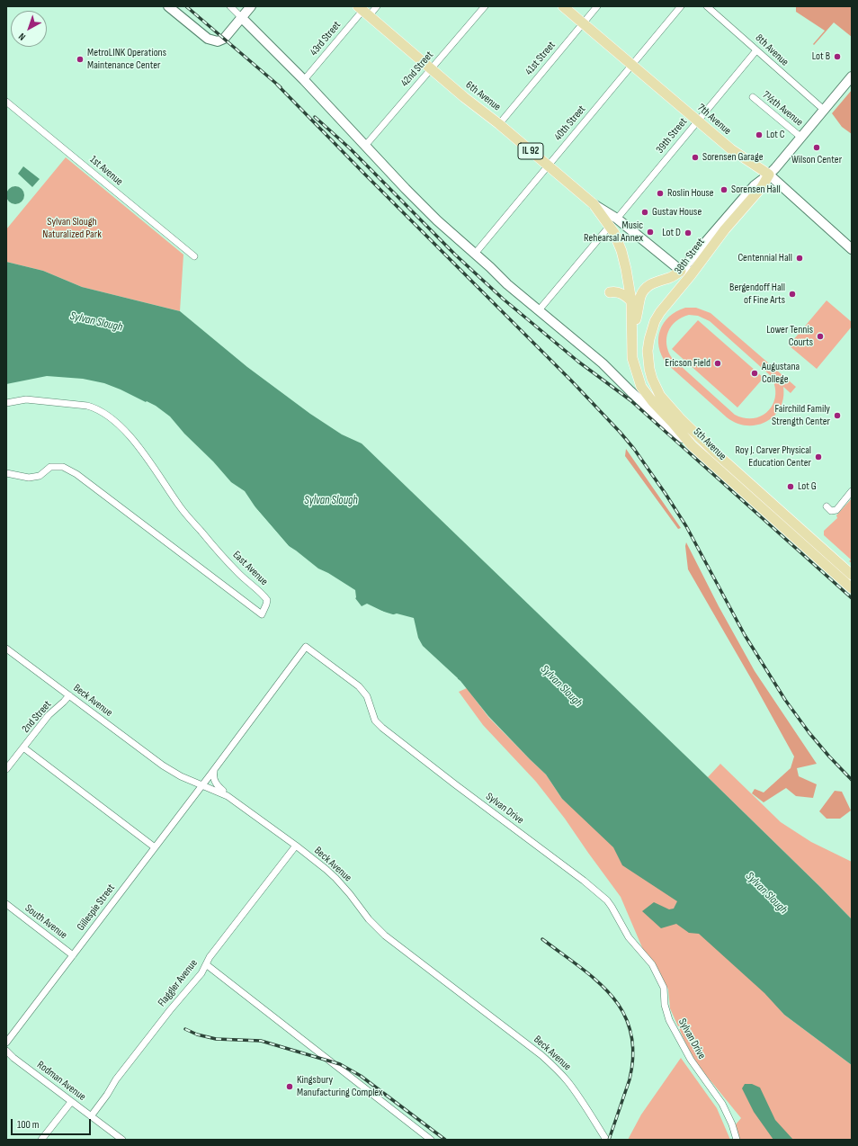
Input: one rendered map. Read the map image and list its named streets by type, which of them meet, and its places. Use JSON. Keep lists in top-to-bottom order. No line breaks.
{"streets":{"main road":["6th Avenue","7th Avenue","IL 92","38th Street","5th Avenue"],"street":["43rd Street","8th Avenue","41st Street","42nd Street","7½th Avenue","40th Street","39th Street","1st Avenue","East Avenue","Beck Avenue","2nd Street","Sylvan Drive","Gillespie Street","South Avenue","Flaggler Avenue","Rodman Avenue"]},"crossings":[["43rd Street","6th Avenue"],["8th Avenue","39th Street"],["8th Avenue","38th Street"],["41st Street","6th Avenue"],["41st Street","7th Avenue"],["42nd Street","6th Avenue"],["6th Avenue","40th Street"],["6th Avenue","39th Street"],["6th Avenue","38th Street"],["6th Avenue","5th Avenue"],["7½th Avenue","38th Street"],["7th Avenue","40th Street"],["7th Avenue","39th Street"],["7th Avenue","38th Street"],["38th Street","5th Avenue"],["Beck Avenue","2nd Street"],["Beck Avenue","Sylvan Drive"],["Beck Avenue","Gillespie Street"],["Beck Avenue","Flaggler Avenue"],["Sylvan Drive","Gillespie Street"],["Gillespie Street","South Avenue"],["Flaggler Avenue","Rodman Avenue"]],"water":["Sylvan Slough"],"parks":["Sylvan Slough Naturalized Park"],"places":["Lot B","MetroLINK Operations Maintenance Center","Lot C","Wilson Center","Sorensen Garage","Sorensen Hall","Roslin House","Gustav House","Music Rehearsal Annex","Lot D","Centennial Hall","Bergendoff Hall of Fine Arts","Lower Tennis Courts","Ericson Field","Augustana College","Fairchild Family Strength Center","Roy J. Carver Physical Education Center","Lot G","Kingsbury Manufacturing Complex"],"scale_bar":"100 m","north":"bottom left"}
